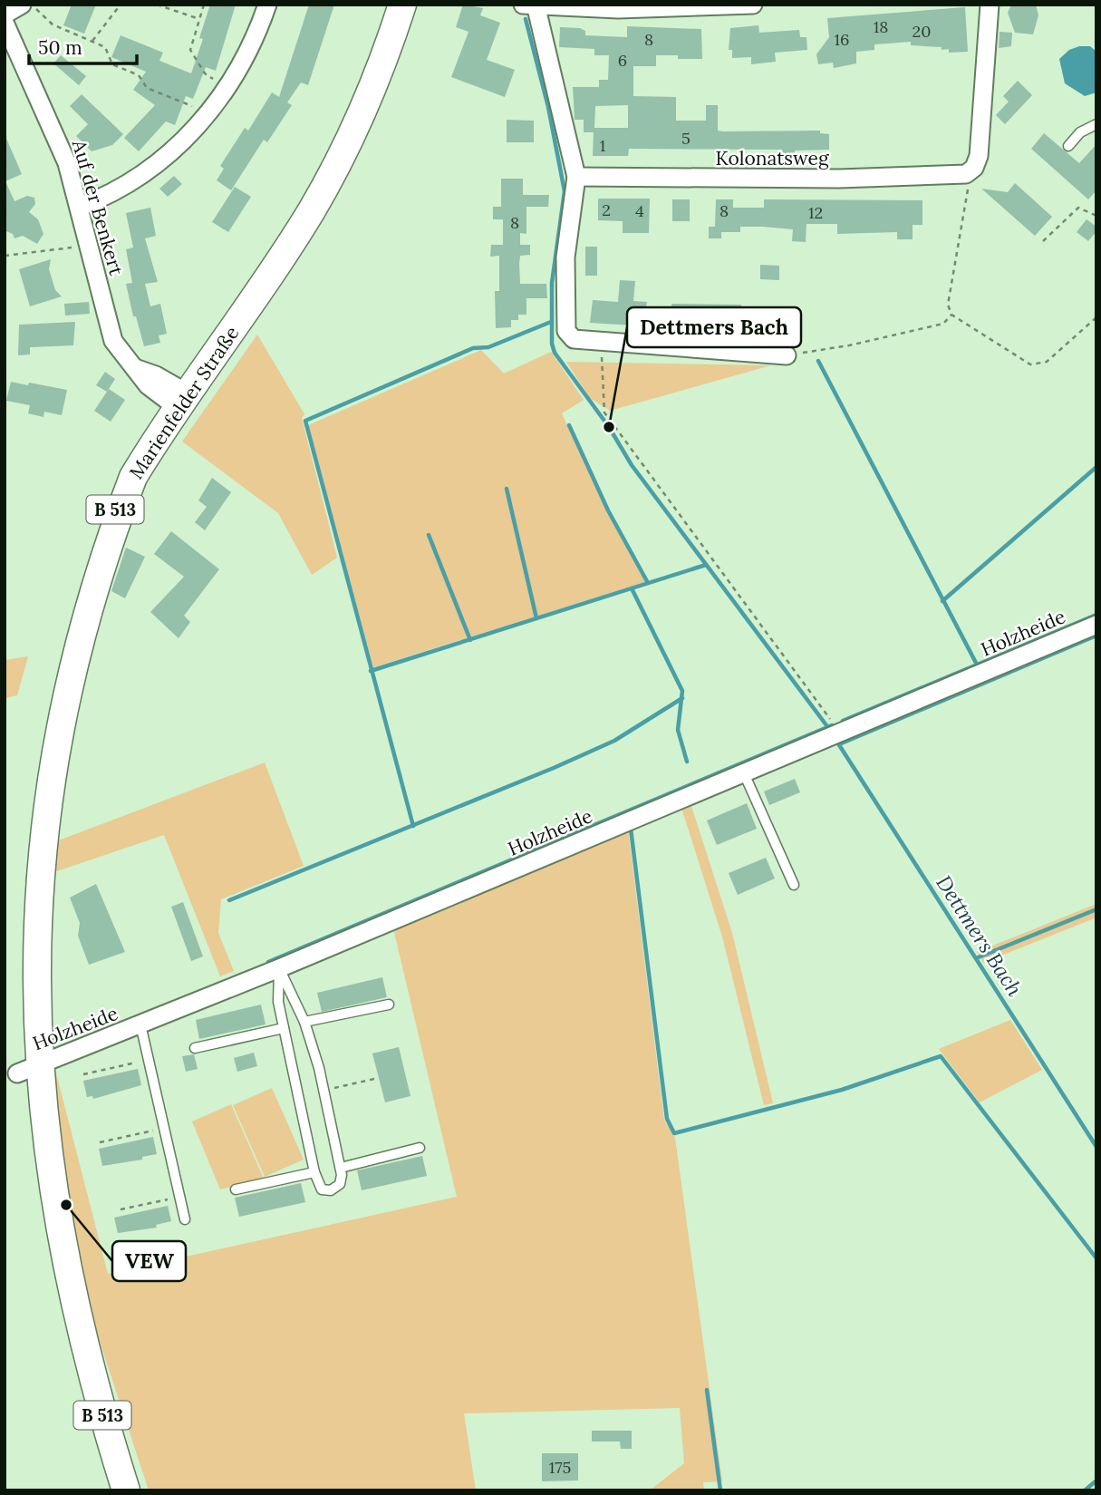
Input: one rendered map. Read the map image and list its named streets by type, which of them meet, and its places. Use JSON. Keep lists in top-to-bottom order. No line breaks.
{"streets":{"main road":["Marienfelder Straße","B 513"],"street":["Kolonatsweg","Auf der Benkert","Holzheide"]},"crossings":[["Auf der Benkert","Marienfelder Straße"],["B 513","Holzheide"]],"water":["Dettmers Bach"],"places":["Dettmers Bach","VEW"],"house_numbers":["18","20","8","16","6","5","1","2","4","8","12","8","175"],"scale_bar":"50 m"}
